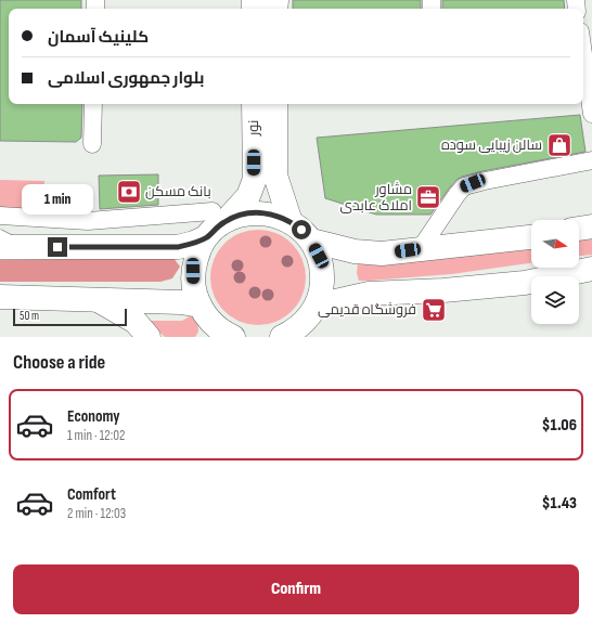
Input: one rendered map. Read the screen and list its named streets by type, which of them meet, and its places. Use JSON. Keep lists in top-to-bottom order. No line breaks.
{"streets":{"main road":["نور"]},"places":{"shop":["سالن زیبایی سوده"],"bank":["بانک مسکن"],"office":["مشاور املاک عابدی"],"supermarket":["فروشگاه قدیمی"]},"scale_bar":"50 m","north":"right","page":{"banner":["کلینیک آسمان","بلوار جمهوری اسلامی"],"bubble":"1 min","scale":"50 m","heading":"Choose a ride","list":[{"name":"Economy","note":"1 min · 12:02","value":"$1.06"},{"name":"Comfort","note":"2 min · 12:03","value":"$1.43"}],"buttons":"Confirm"}}
